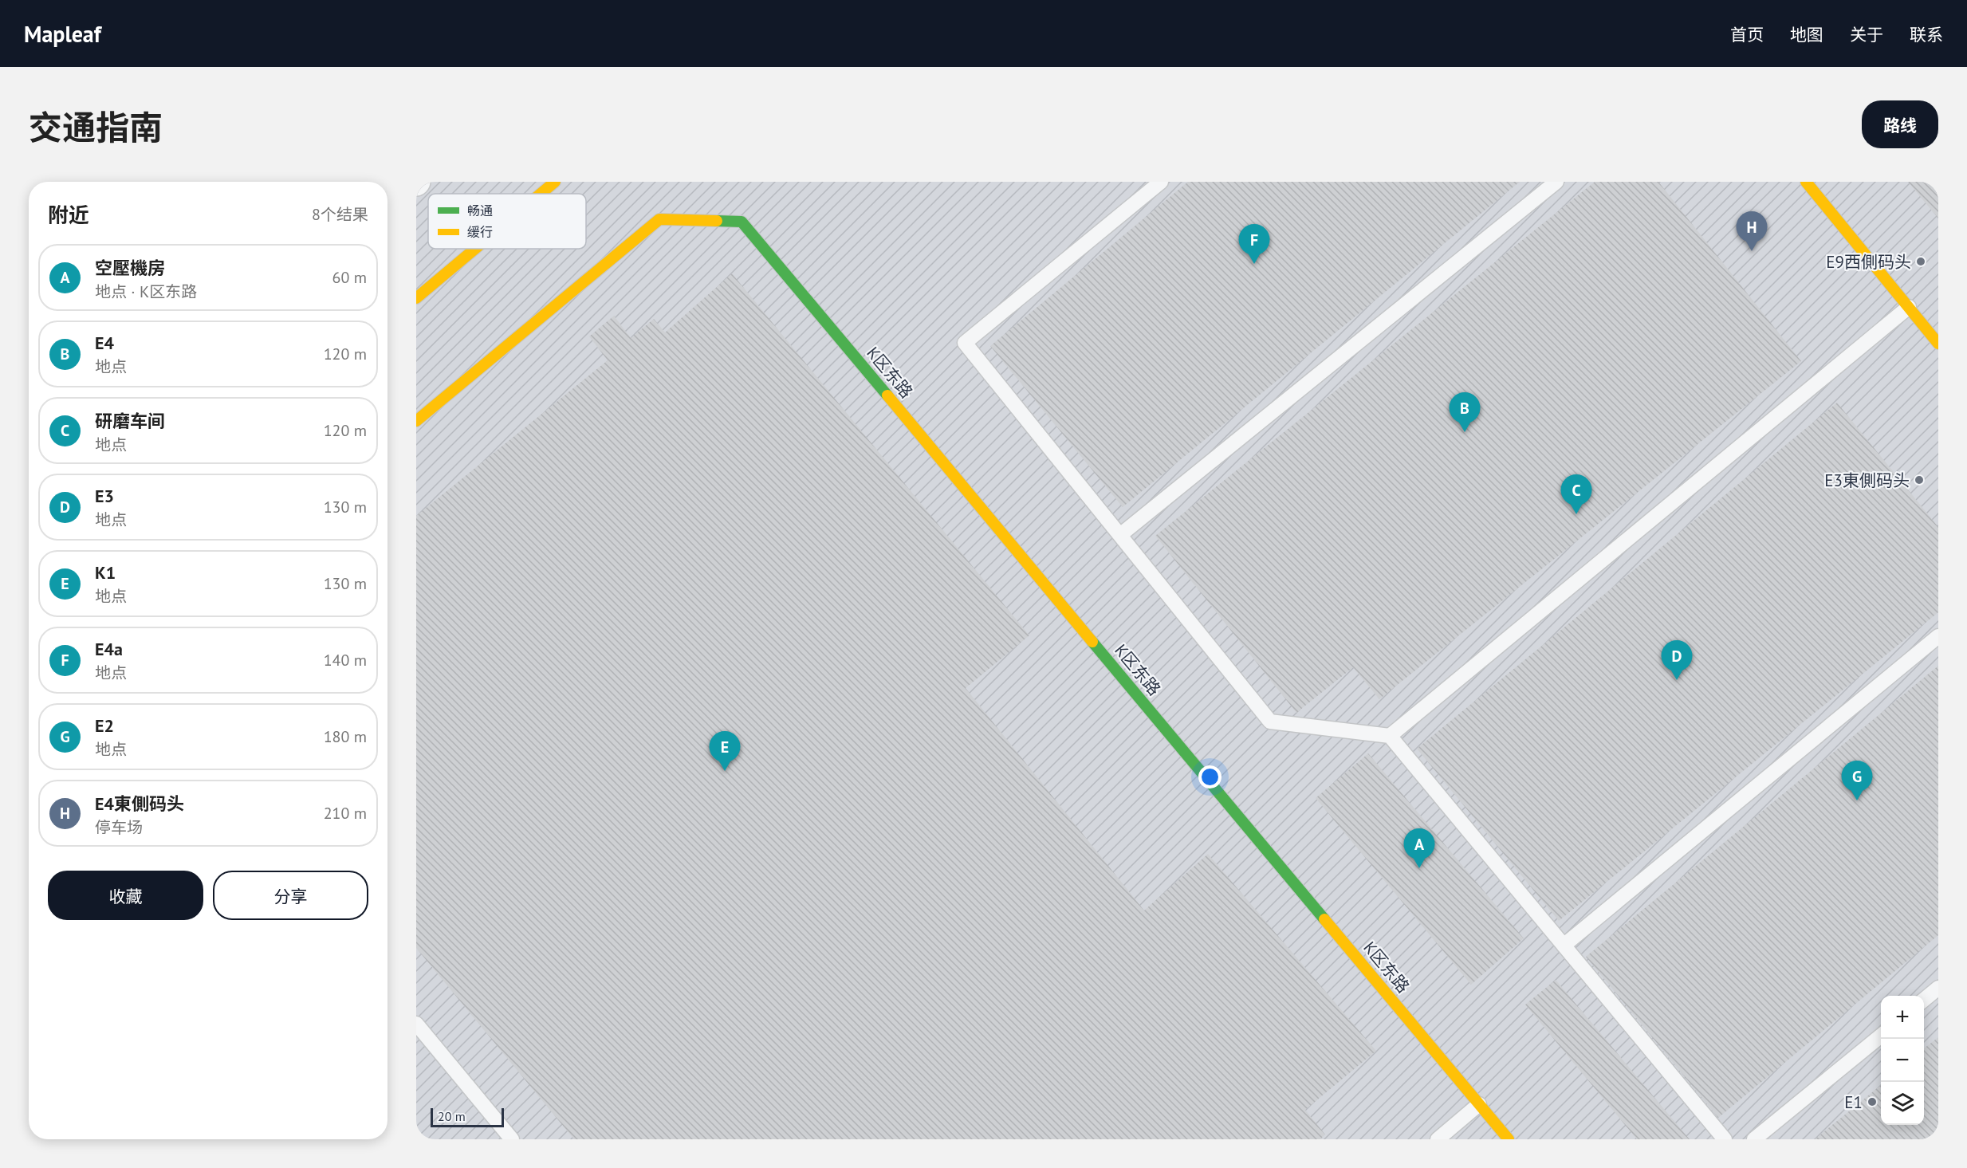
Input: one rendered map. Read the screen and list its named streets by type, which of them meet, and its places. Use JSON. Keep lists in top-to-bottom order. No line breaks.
{"streets":{"street":["K区东路"]},"places":["E9西側码头","E3東側码头","E1"],"legend":["畅通","缓行"],"scale_bar":"20 m","page":{"header":"Mapleaf","nav":["首页","地图","关于","联系"],"title":"交通指南","buttons":["路线",["收藏","分享"]],"heading":["附近","8个结果"],"pins":["H","F","B","C","D","E","G","A"],"list":[{"mark":"A","name":"空壓機房","note":"地点 · K区东路","value":"60 m"},{"mark":"B","name":"E4","note":"地点","value":"120 m"},{"mark":"C","name":"研磨车间","note":"地点","value":"120 m"},{"mark":"D","name":"E3","note":"地点","value":"130 m"},{"mark":"E","name":"K1","note":"地点","value":"130 m"},{"mark":"F","name":"E4a","note":"地点","value":"140 m"},{"mark":"G","name":"E2","note":"地点","value":"180 m"},{"mark":"H","name":"E4東側码头","note":"停车场","value":"210 m"}],"map_buttons":["+","−"],"scale":"20 m"}}
